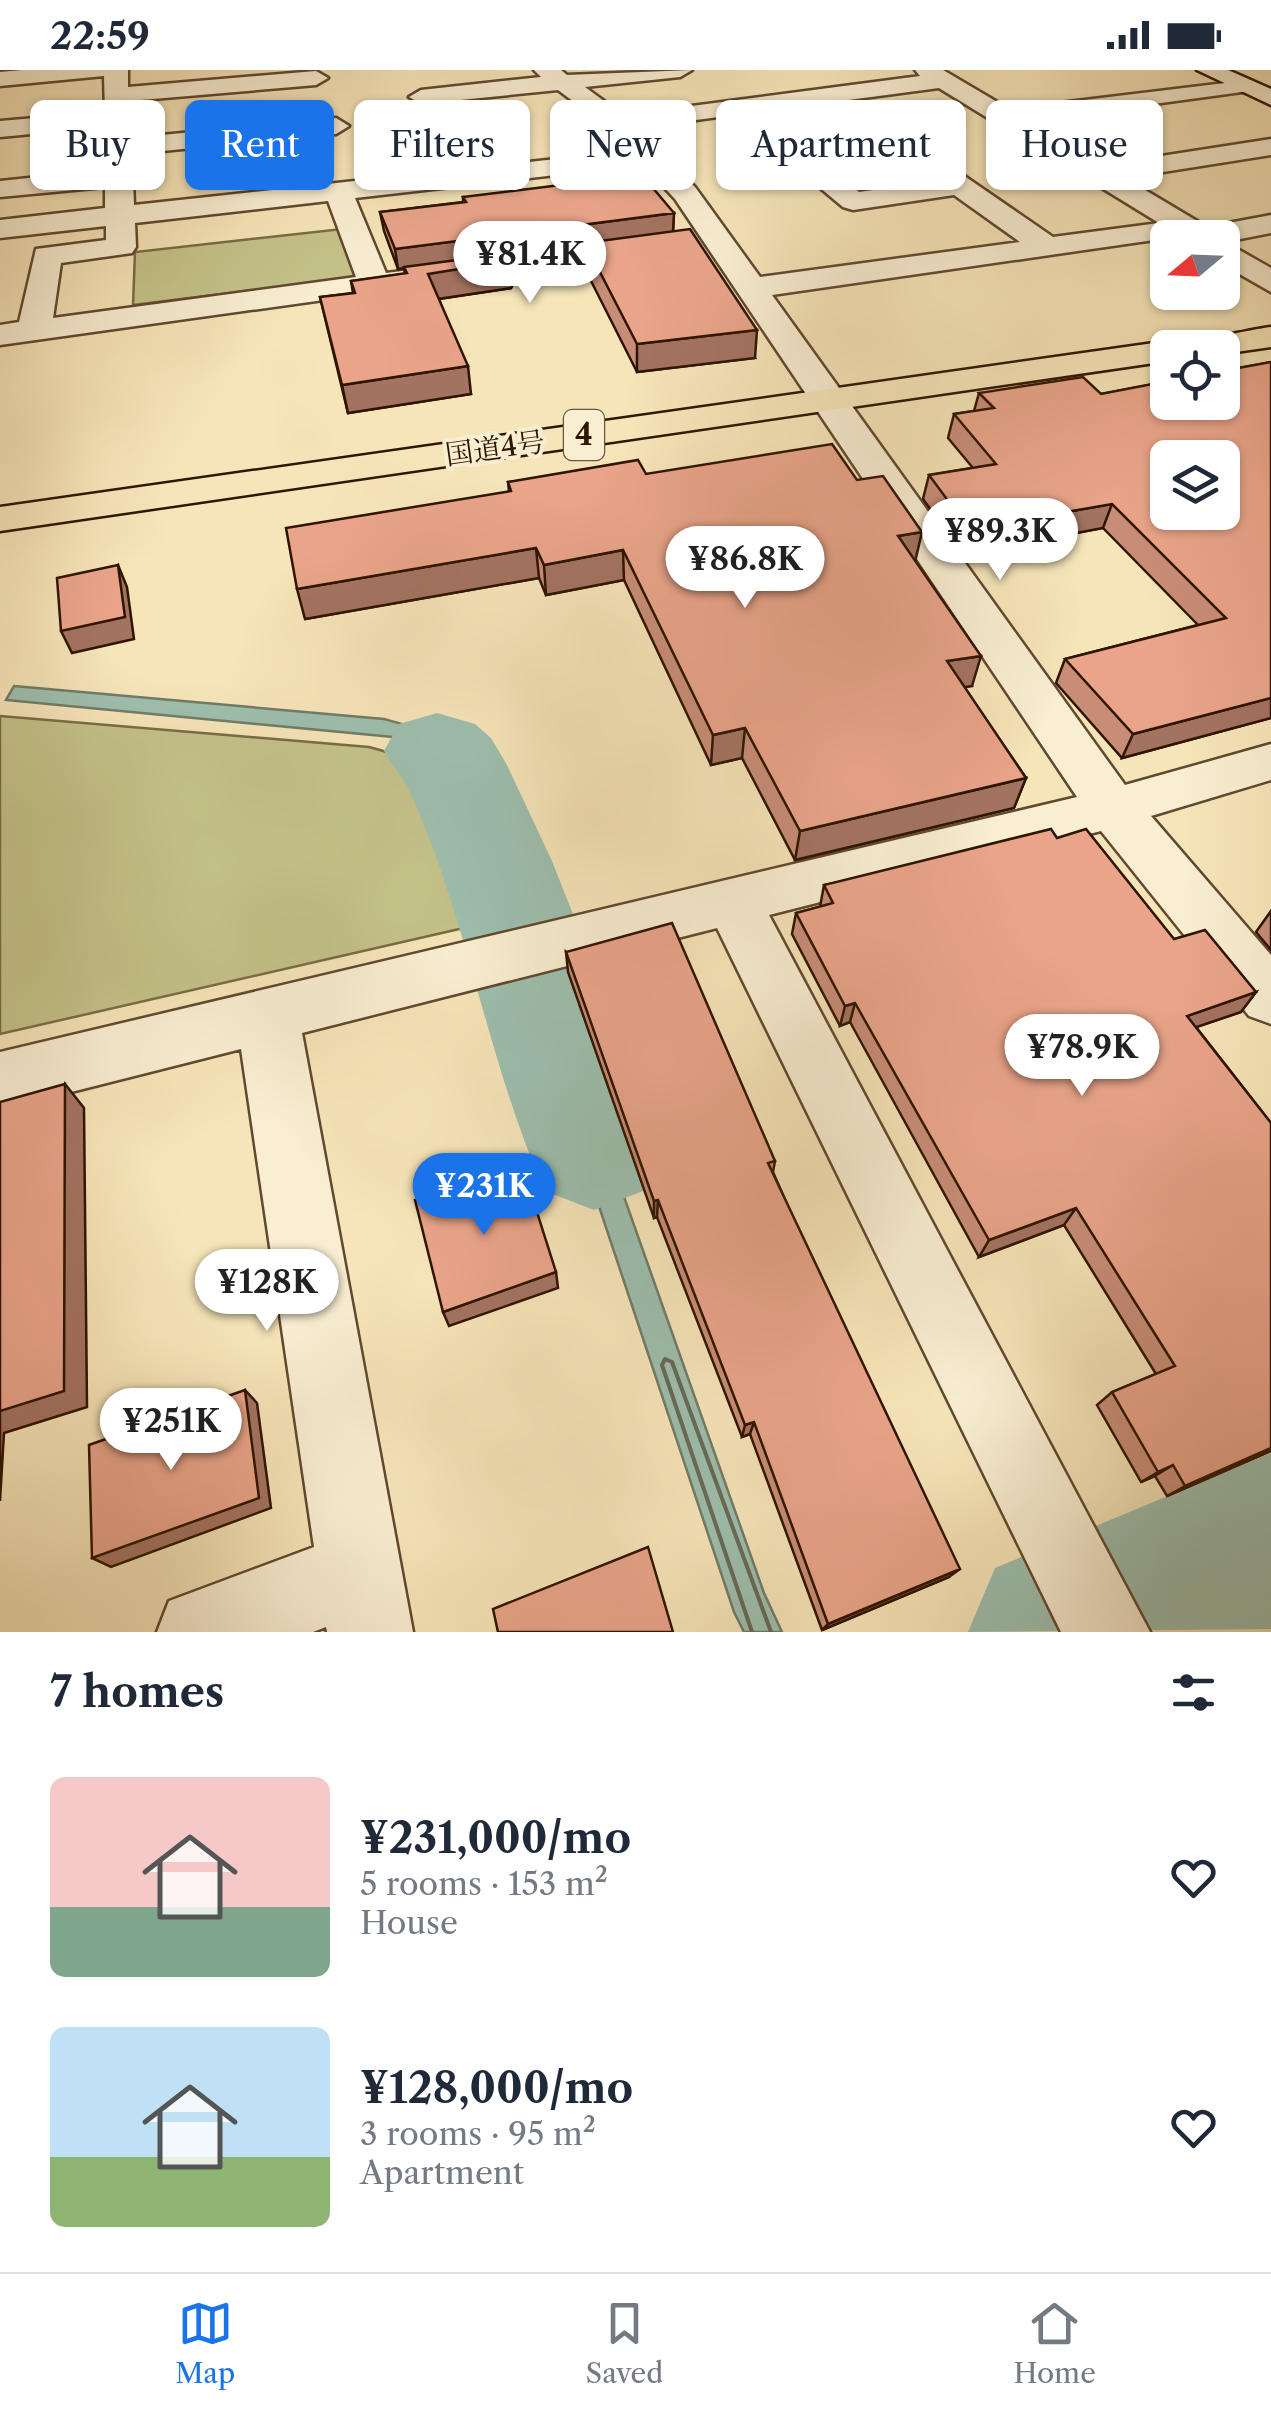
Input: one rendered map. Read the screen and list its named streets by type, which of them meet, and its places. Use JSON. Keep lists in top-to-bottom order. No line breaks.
{"streets":{"highway":["4","国道4号"]},"north":"left","page":{"status":"22:59","chip":["Buy","Rent","Filters","New","Apartment","House"],"price":["¥81.4K","¥89.3K","¥86.8K","¥78.9K","¥231K","¥128K","¥251K"],"heading":"7 homes","list":[{"name":"¥231,000/mo","note":"5 rooms · 153 m² · House"},{"name":"¥128,000/mo","note":"3 rooms · 95 m² · Apartment"}],"tabs":["Map","Saved","Home"]}}
